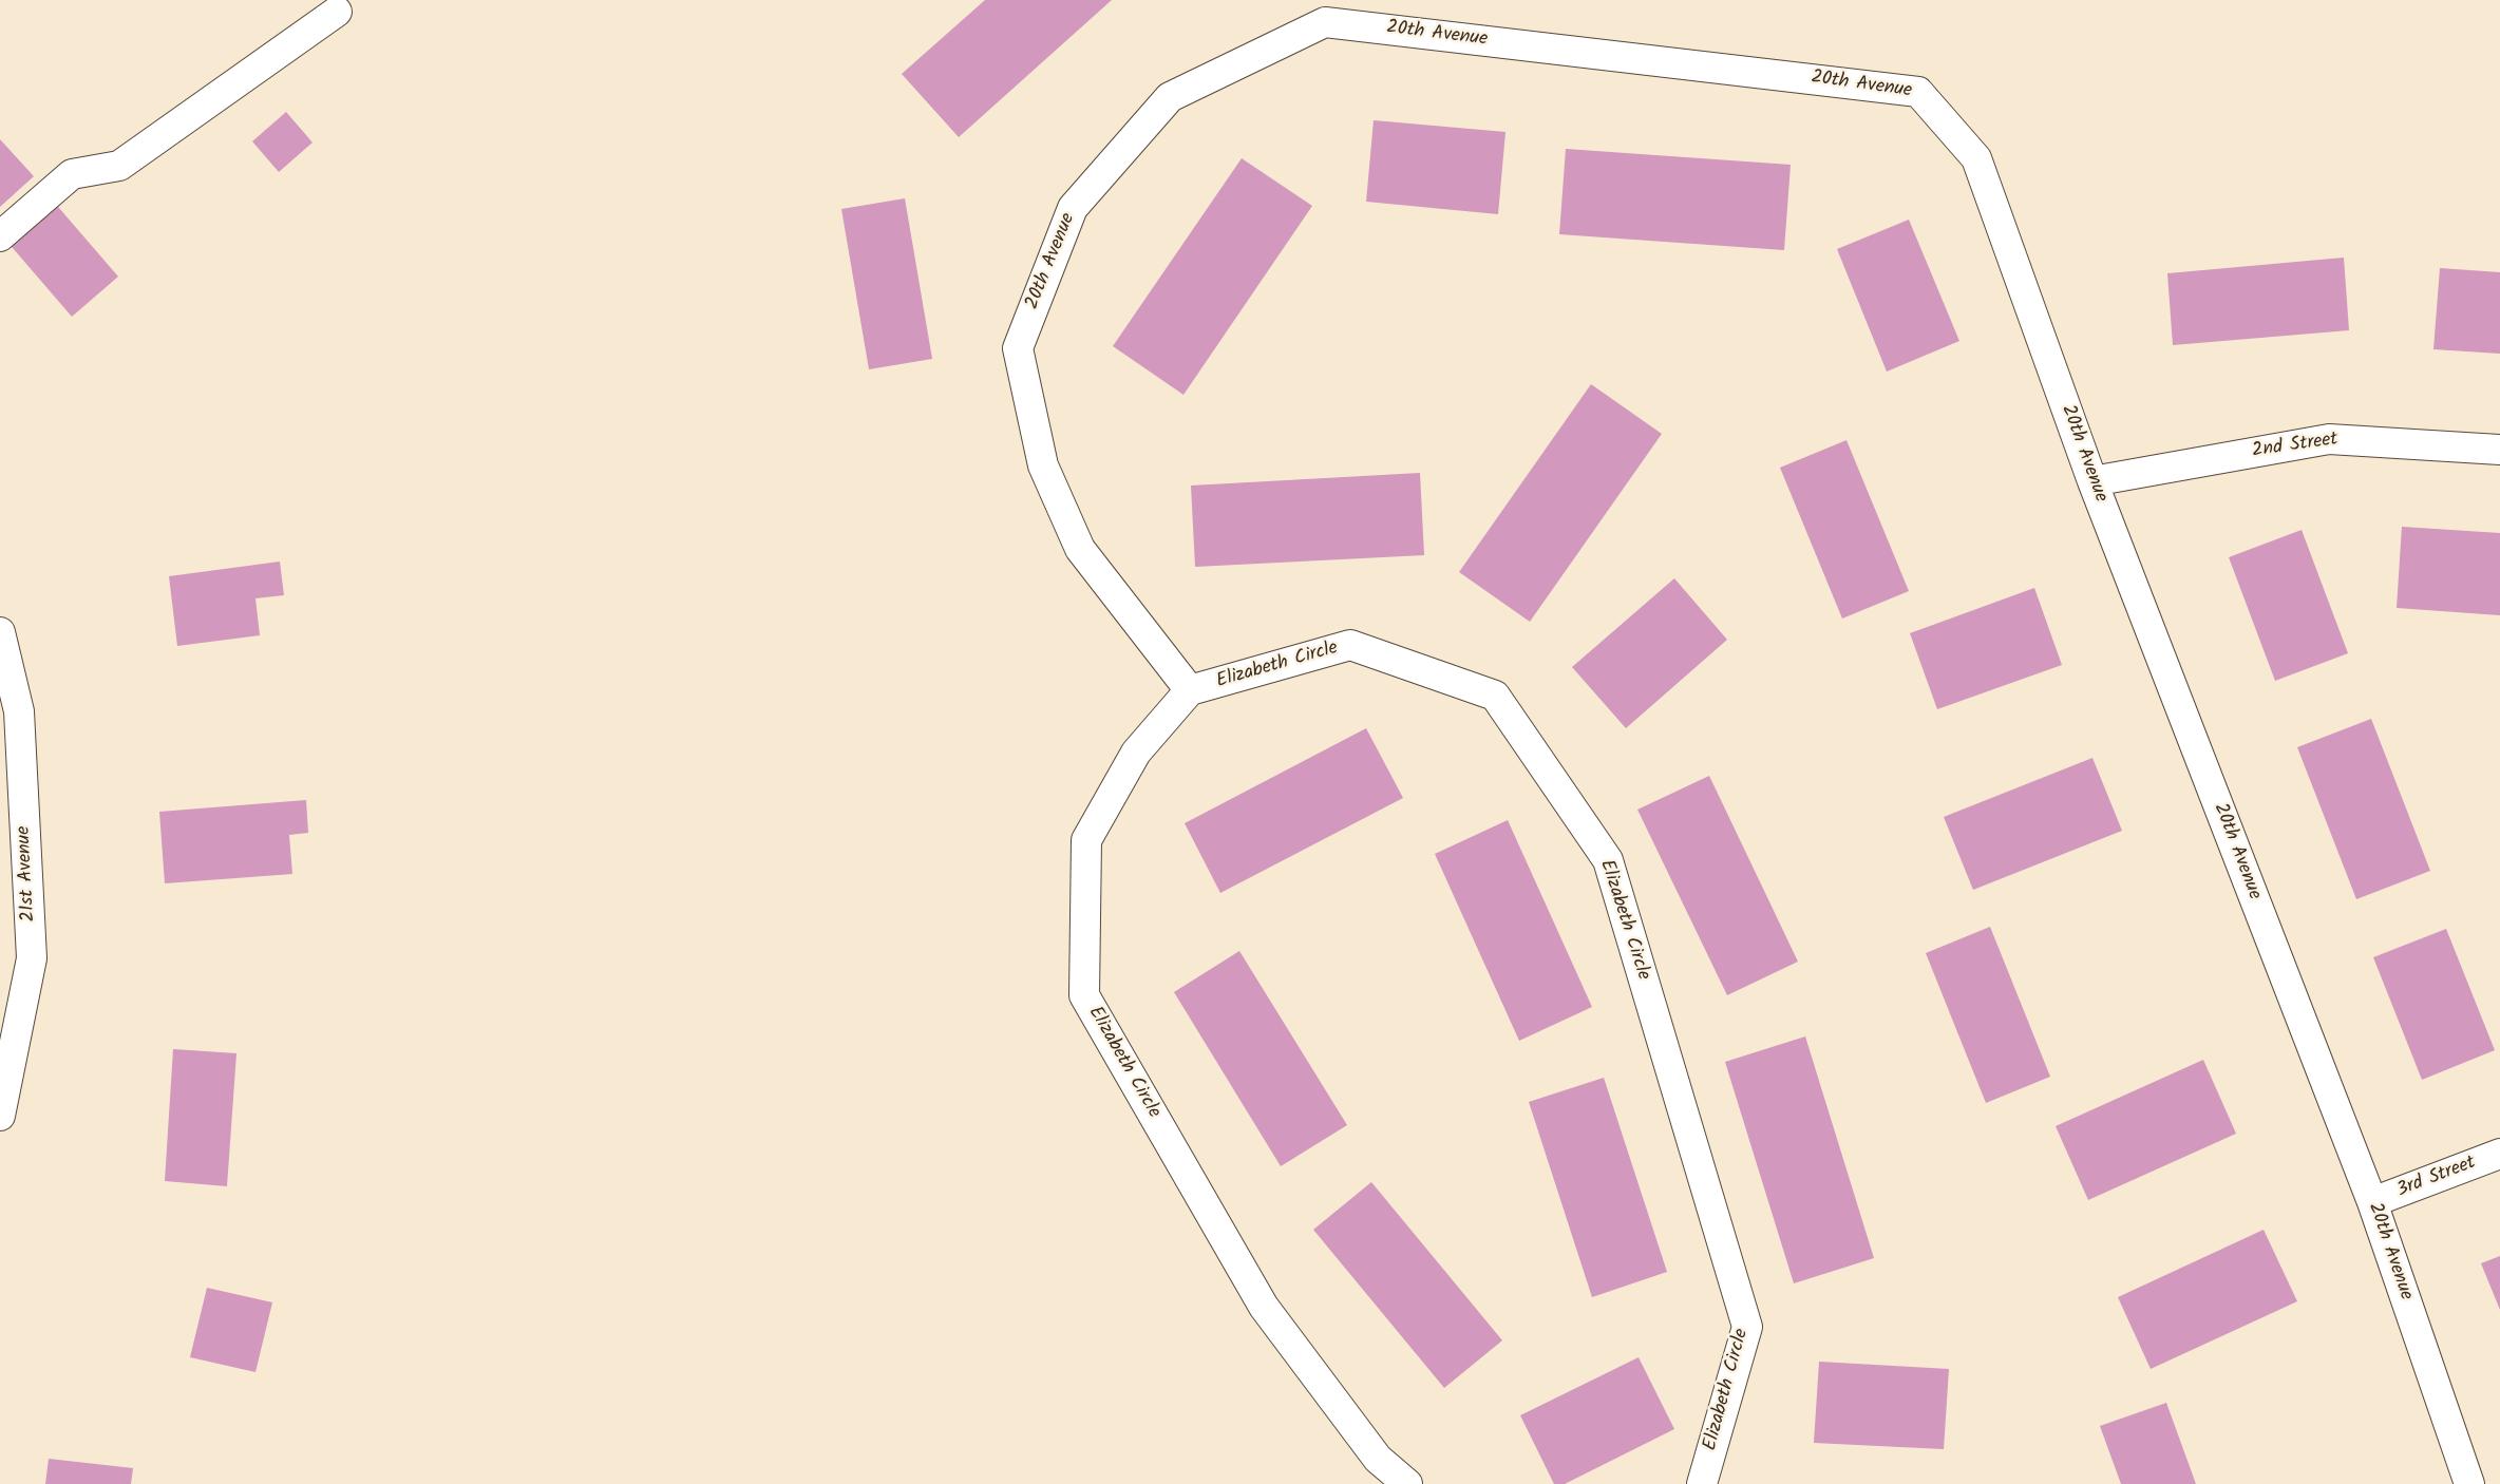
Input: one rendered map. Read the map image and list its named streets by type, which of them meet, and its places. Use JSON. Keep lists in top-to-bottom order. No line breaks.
{"streets":{"street":["20th Avenue","2nd Street","Elizabeth Circle","21st Avenue","3rd Street"]},"crossings":[["20th Avenue","2nd Street"],["20th Avenue","Elizabeth Circle"],["20th Avenue","3rd Street"]]}
